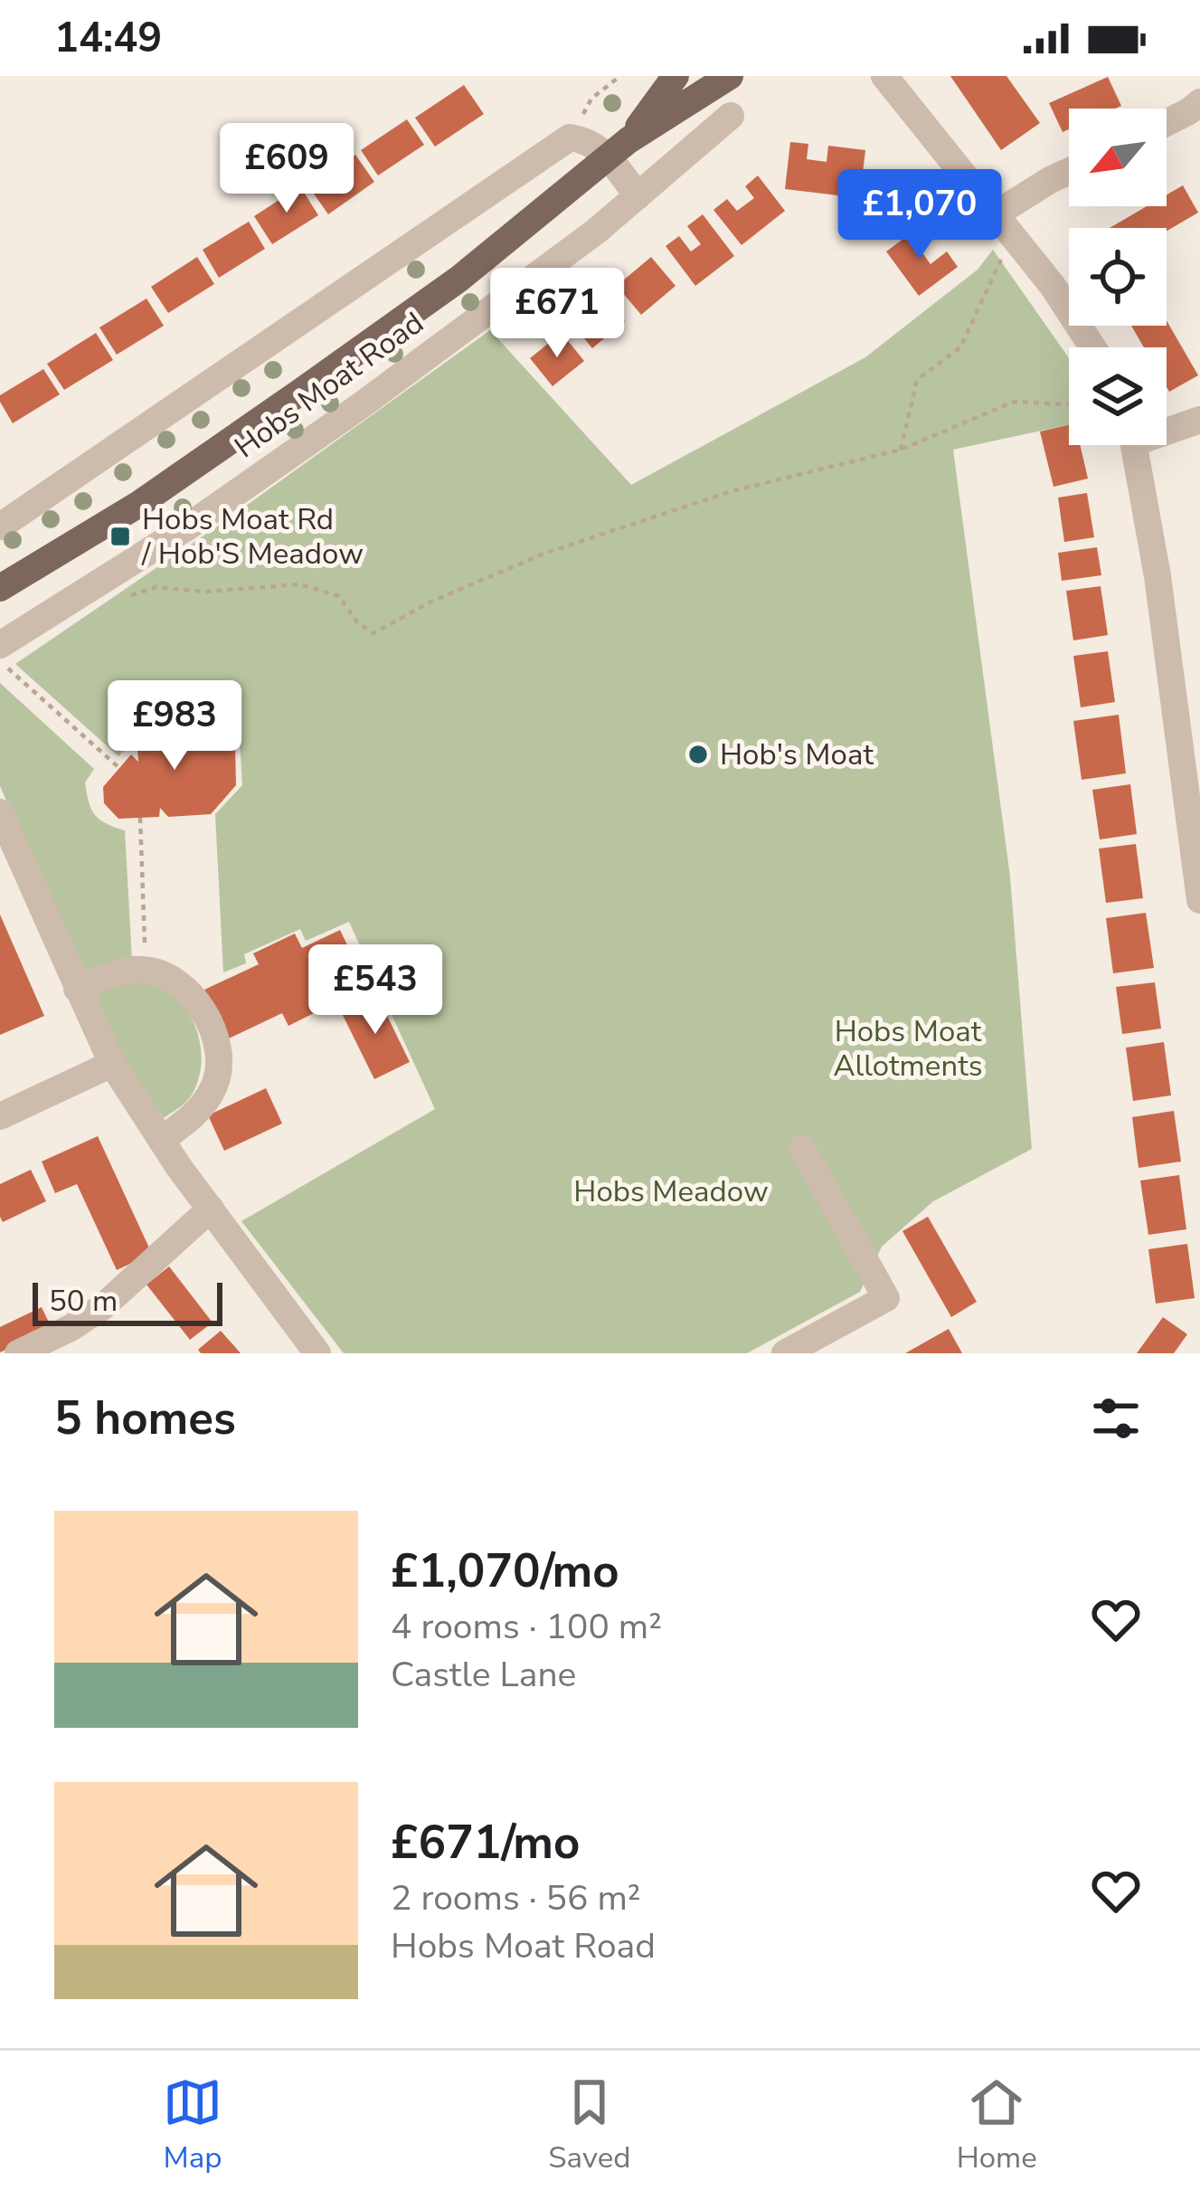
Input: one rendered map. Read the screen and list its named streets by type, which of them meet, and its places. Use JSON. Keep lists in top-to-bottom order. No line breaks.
{"streets":{"main road":["Hobs Moat Road"]},"parks":["Hobs Moat Allotments","Hobs Meadow"],"places":{"transit":["Hobs Moat Rd / Hob'S Meadow"],"other":["Hob's Moat"]},"scale_bar":"50 m","north":"bottom left","page":{"status":"14:49","price":["£609","£1,070","£671","£983","£543"],"scale":"50 m","heading":"5 homes","list":[{"name":"£1,070/mo","note":"4 rooms · 100 m² · Castle Lane"},{"name":"£671/mo","note":"2 rooms · 56 m² · Hobs Moat Road"}],"tabs":["Map","Saved","Home"]}}
